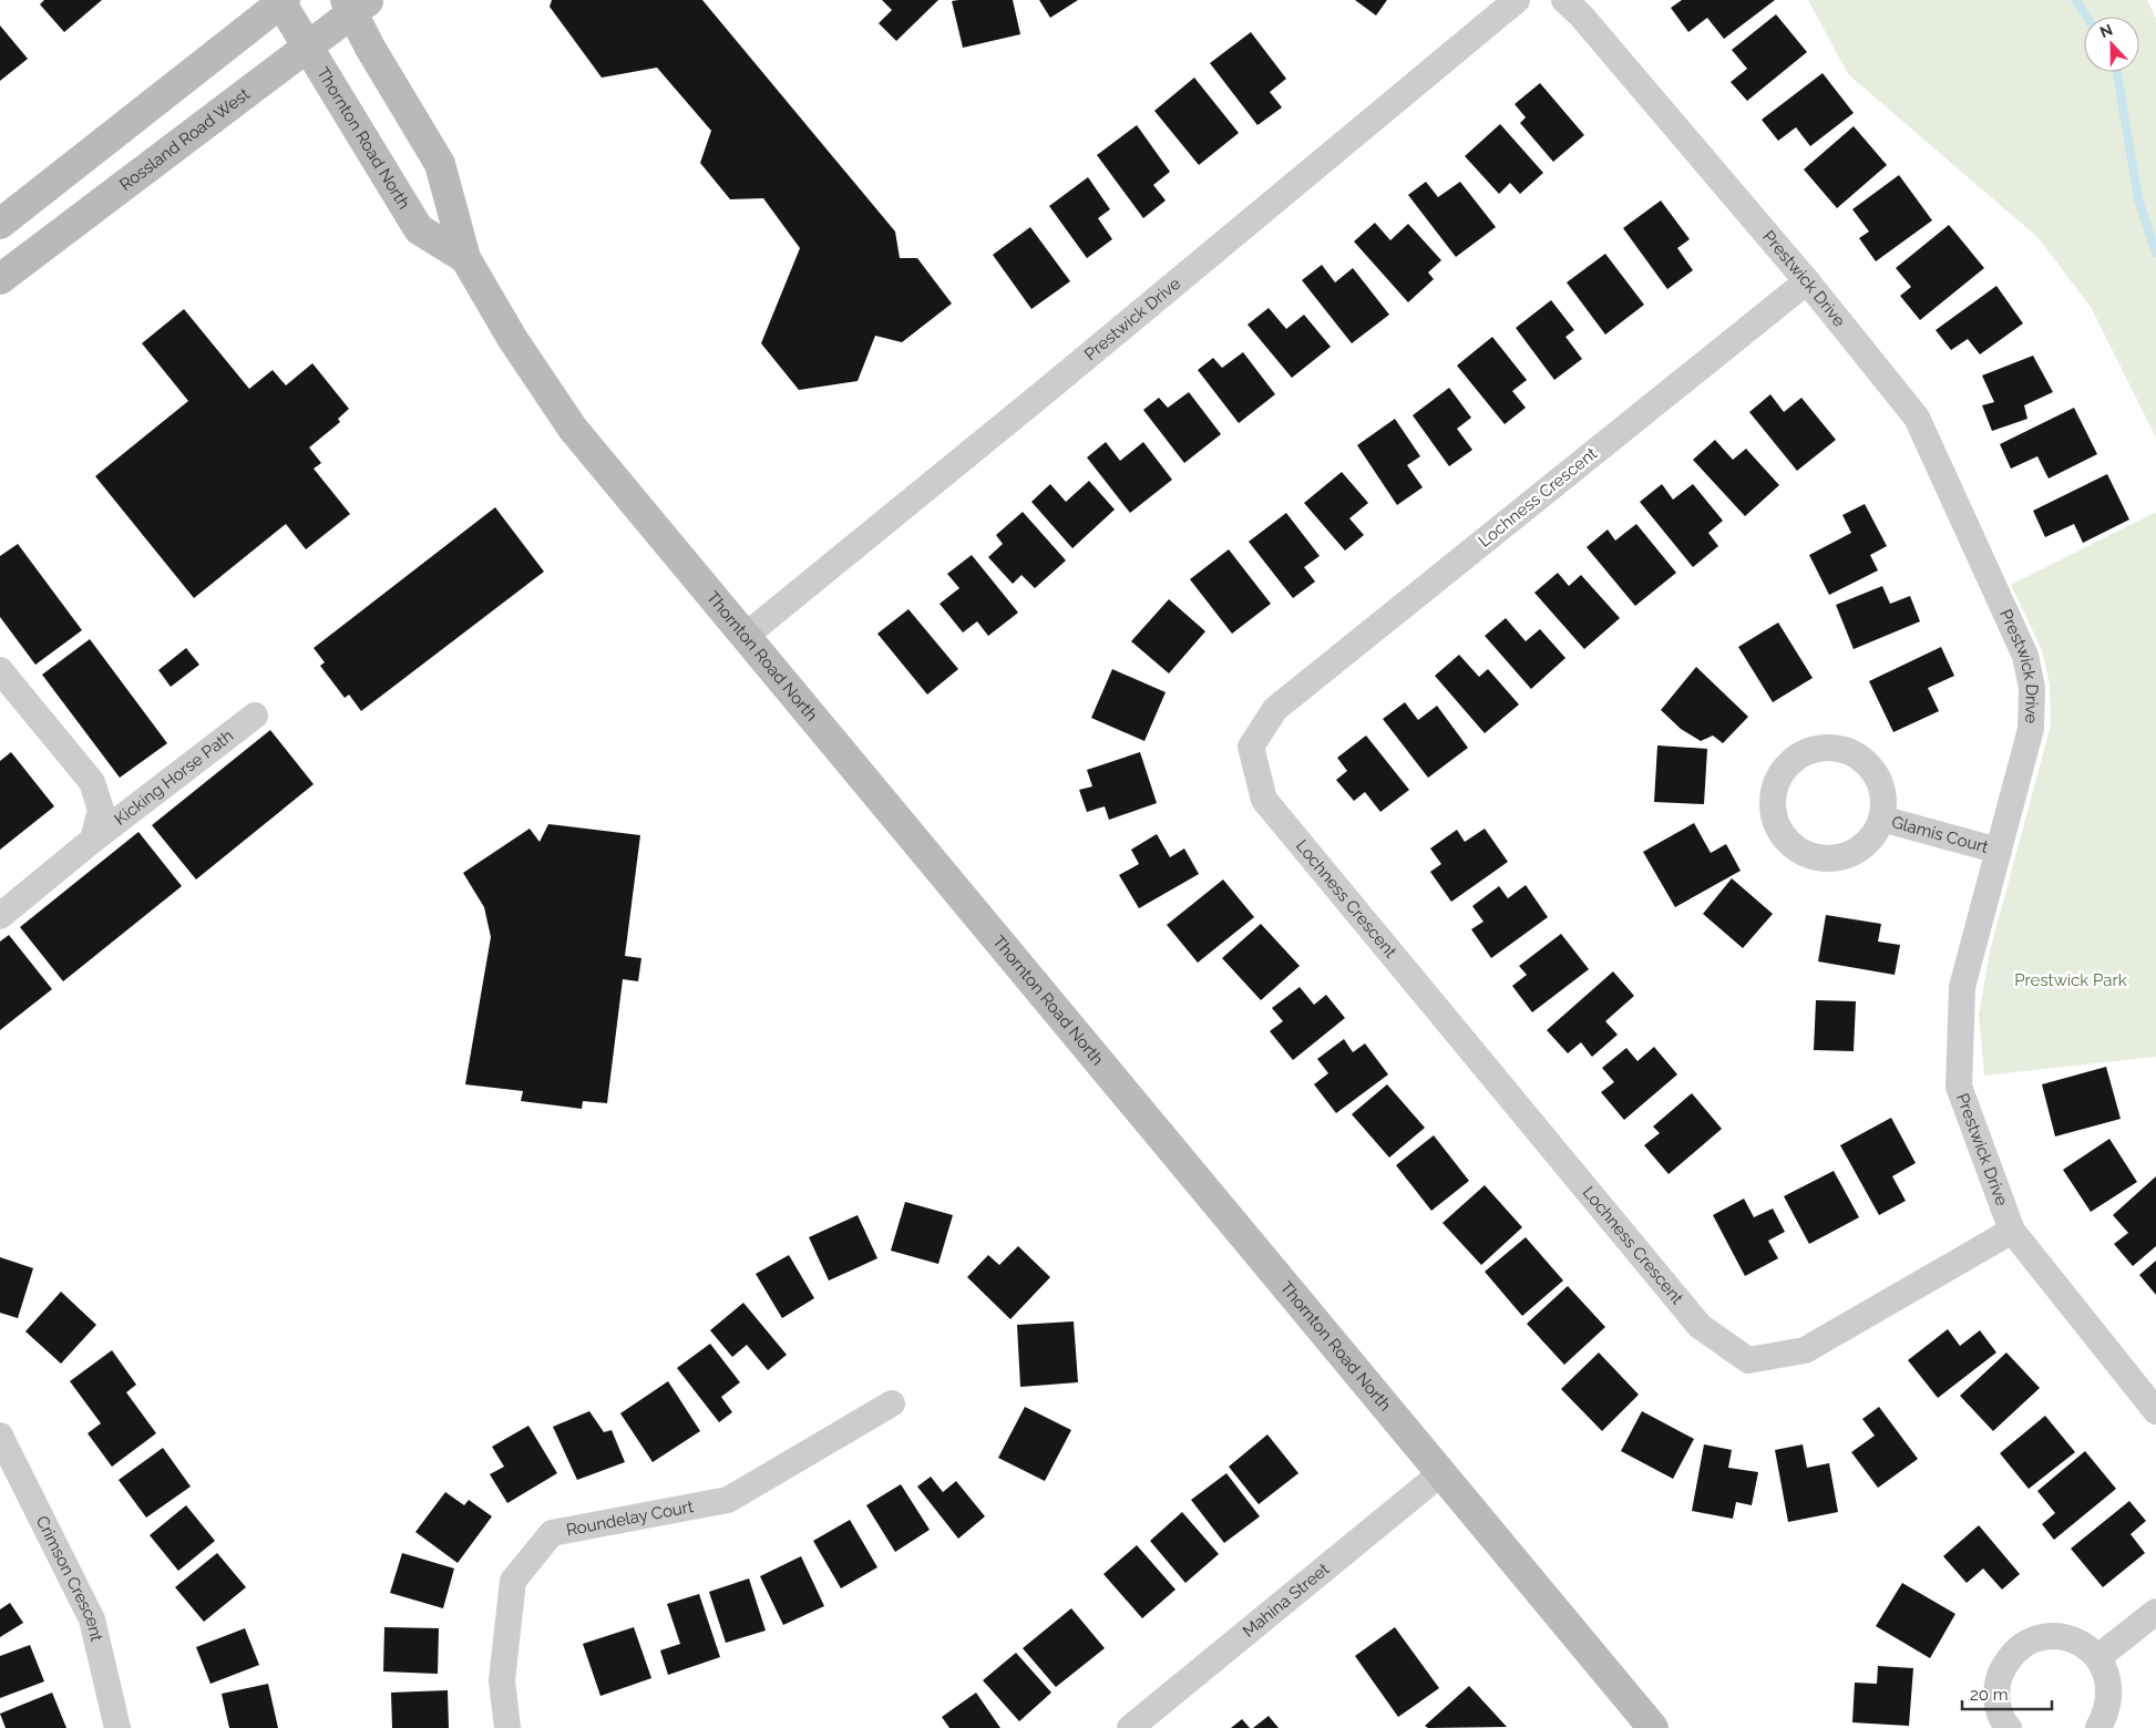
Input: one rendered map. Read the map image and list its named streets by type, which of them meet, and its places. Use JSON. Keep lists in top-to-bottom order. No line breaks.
{"streets":{"main road":["Thornton Road North","Rossland Road West"],"street":["Prestwick Drive","Lochness Crescent","Kicking Horse Path","Glamis Court","Roundelay Court","Crimson Crescent","Mahina Street"]},"crossings":[["Thornton Road North","Rossland Road West"],["Thornton Road North","Prestwick Drive"],["Thornton Road North","Mahina Street"],["Prestwick Drive","Lochness Crescent"],["Prestwick Drive","Glamis Court"]],"parks":["Prestwick Park"],"scale_bar":"20 m","north":"top"}
